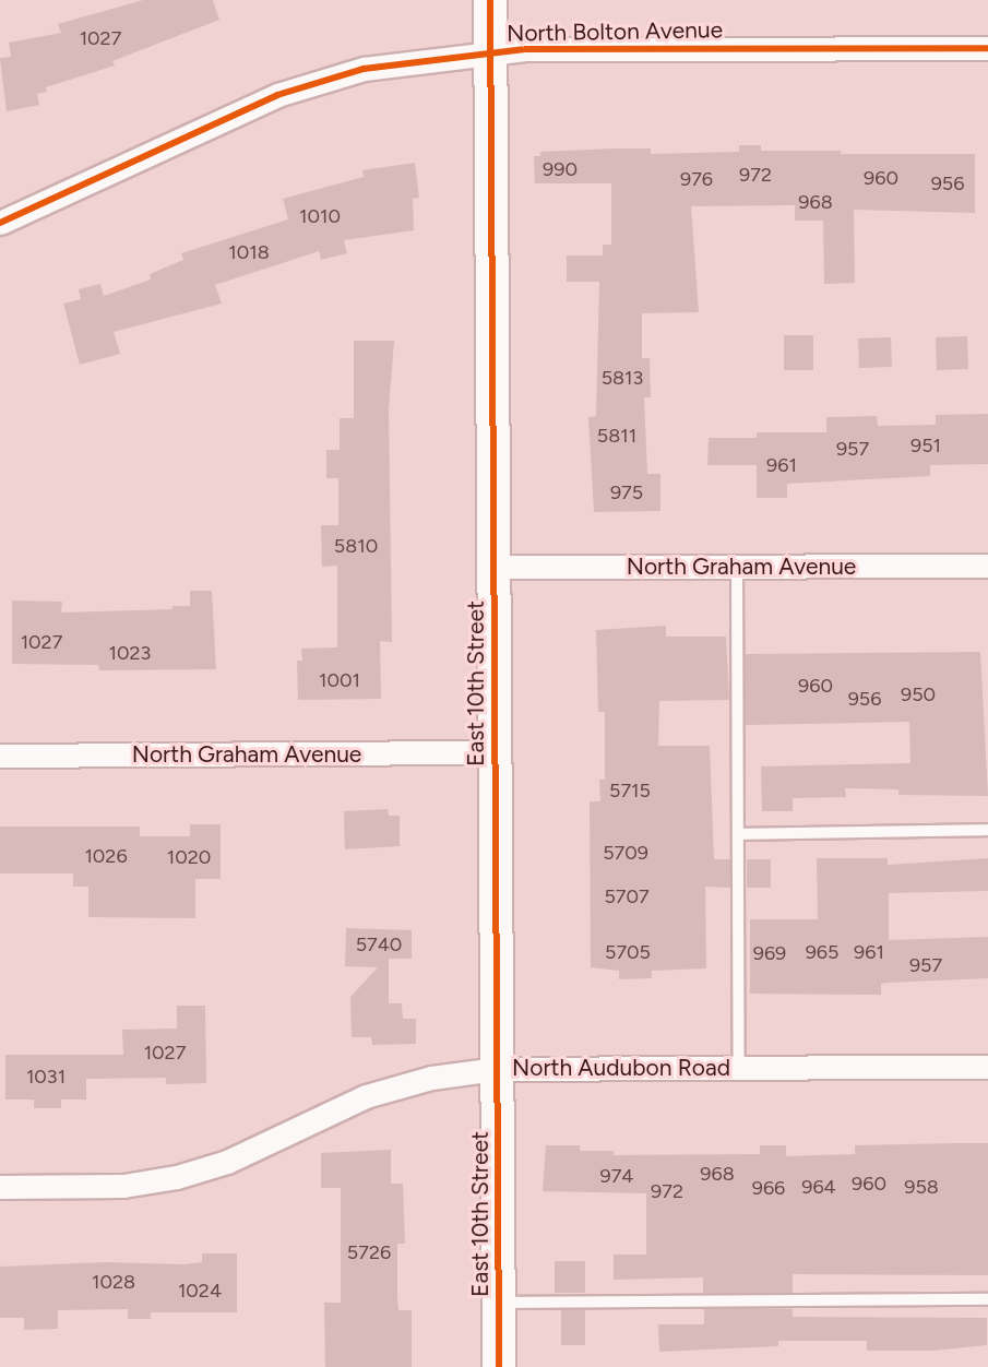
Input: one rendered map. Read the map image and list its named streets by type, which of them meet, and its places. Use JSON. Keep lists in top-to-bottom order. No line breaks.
{"streets":{"main road":["East 10th Street"],"street":["North Bolton Avenue","North Graham Avenue","North Audubon Road"]},"crossings":[["North Bolton Avenue","East 10th Street"],["North Graham Avenue","East 10th Street"],["East 10th Street","North Audubon Road"]],"house_numbers":["1027","990","972","960","976","956","968","1010","1018","5813","5811","951","957","961","975","5810","1027","1023","1001","960","950","956","5715","5709","1026","1020","5707","5740","5705","965","961","969","957","1027","1031","968","974","960","964","958","966","972","5726","1028","1024"]}
